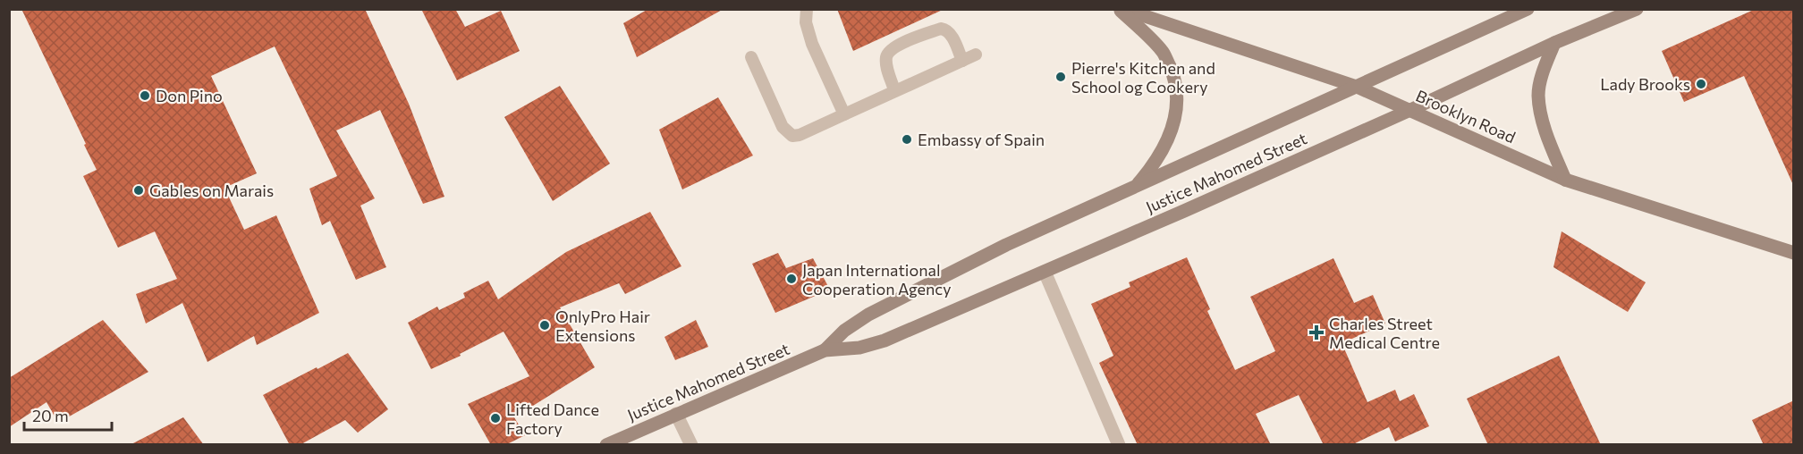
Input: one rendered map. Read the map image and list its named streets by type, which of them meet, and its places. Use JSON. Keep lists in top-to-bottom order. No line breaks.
{"streets":{"main road":["Brooklyn Road","Justice Mahomed Street"]},"crossings":[["Brooklyn Road","Justice Mahomed Street"]],"places":{"other":["Pierre's Kitchen and School og Cookery","Lady Brooks","Don Pino","Embassy of Spain","Gables on Marais","Japan International Cooperation Agency","OnlyPro Hair Extensions","Lifted Dance Factory"],"health":["Charles Street Medical Centre"]},"scale_bar":"20 m"}
